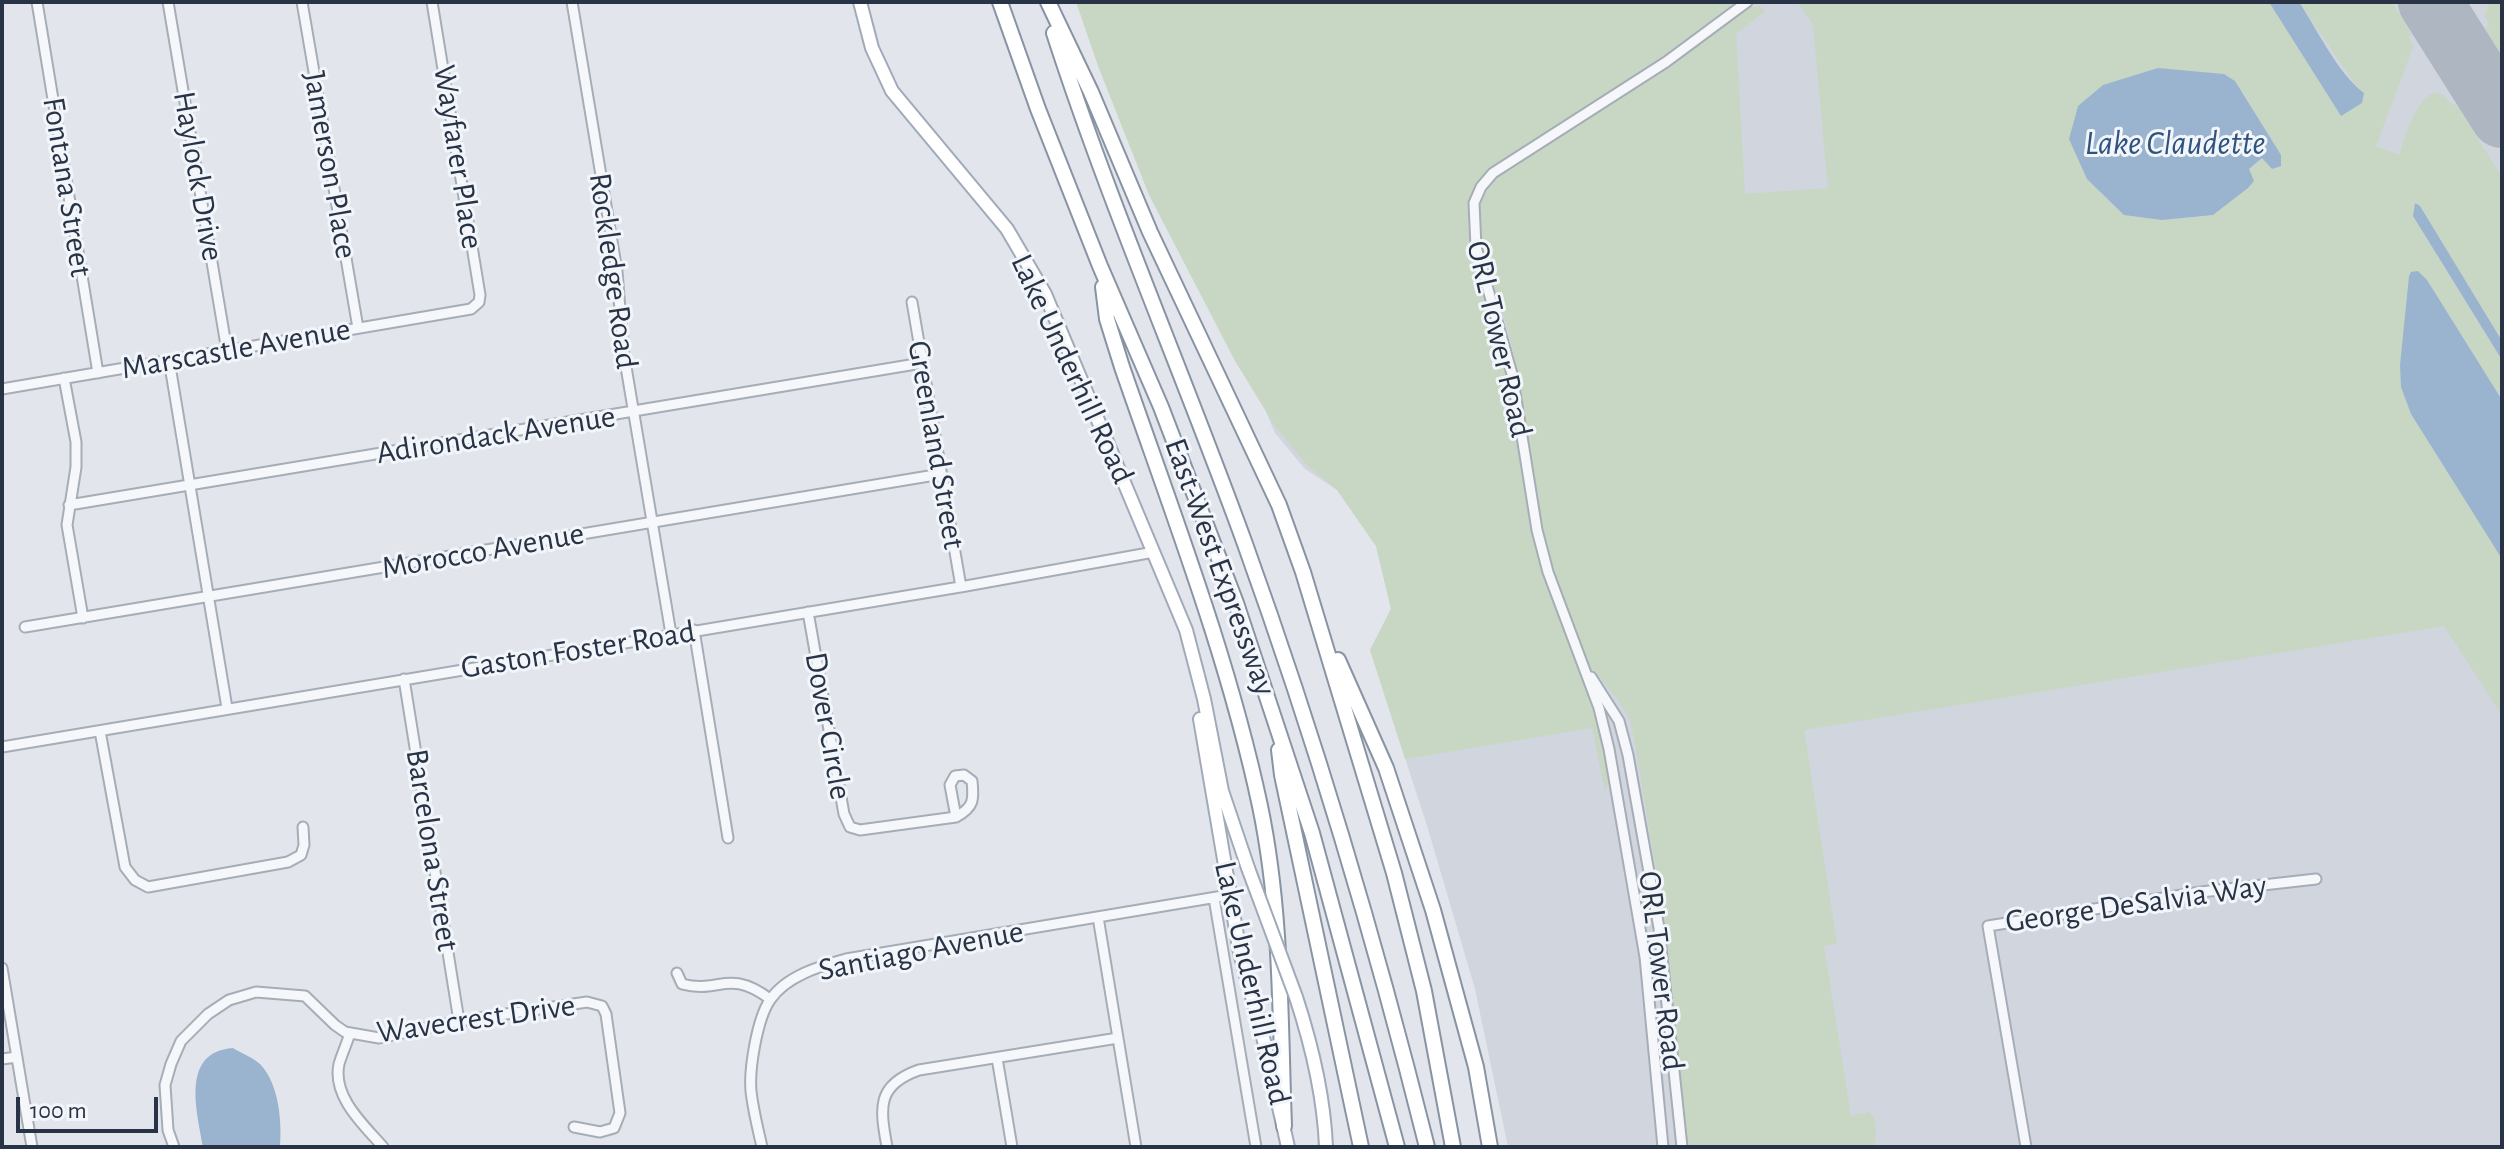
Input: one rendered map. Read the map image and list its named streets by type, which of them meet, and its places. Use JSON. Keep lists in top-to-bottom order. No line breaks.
{"streets":{"highway":["East-West Expressway"],"main road":["Lake Underhill Road"],"street":["Wayfarer Place","Jamerson Place","Haylock Drive","Fontana Street","Rockledge Road","ORL Tower Road","Marscastle Avenue","Adirondack Avenue","Greenland Street","Morocco Avenue","Gaston Foster Road","Dover Circle","Barcelona Street","George DeSalvia Way","Santiago Avenue","Wavecrest Drive"]},"crossings":[["Wayfarer Place","Marscastle Avenue"],["Jamerson Place","Marscastle Avenue"],["Haylock Drive","Marscastle Avenue"],["Fontana Street","Marscastle Avenue"],["Rockledge Road","Adirondack Avenue"],["Rockledge Road","Morocco Avenue"],["Rockledge Road","Gaston Foster Road"],["Lake Underhill Road","Gaston Foster Road"],["Lake Underhill Road","Santiago Avenue"],["Adirondack Avenue","Greenland Street"],["Greenland Street","Morocco Avenue"],["Greenland Street","Gaston Foster Road"],["Gaston Foster Road","Dover Circle"],["Gaston Foster Road","Barcelona Street"],["Barcelona Street","Wavecrest Drive"]],"water":["Lake Claudette"],"scale_bar":"100 m"}
